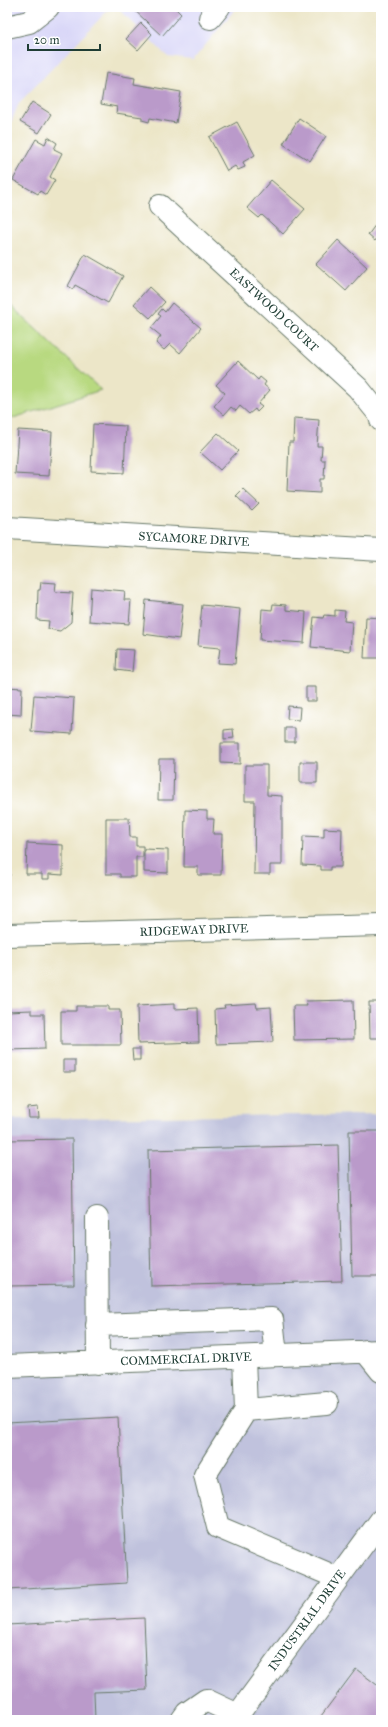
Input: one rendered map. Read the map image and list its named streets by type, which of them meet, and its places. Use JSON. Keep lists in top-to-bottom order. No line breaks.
{"streets":{"street":["EASTWOOD COURT","SYCAMORE DRIVE","RIDGEWAY DRIVE","COMMERCIAL DRIVE","INDUSTRIAL DRIVE"]},"scale_bar":"20 m"}
